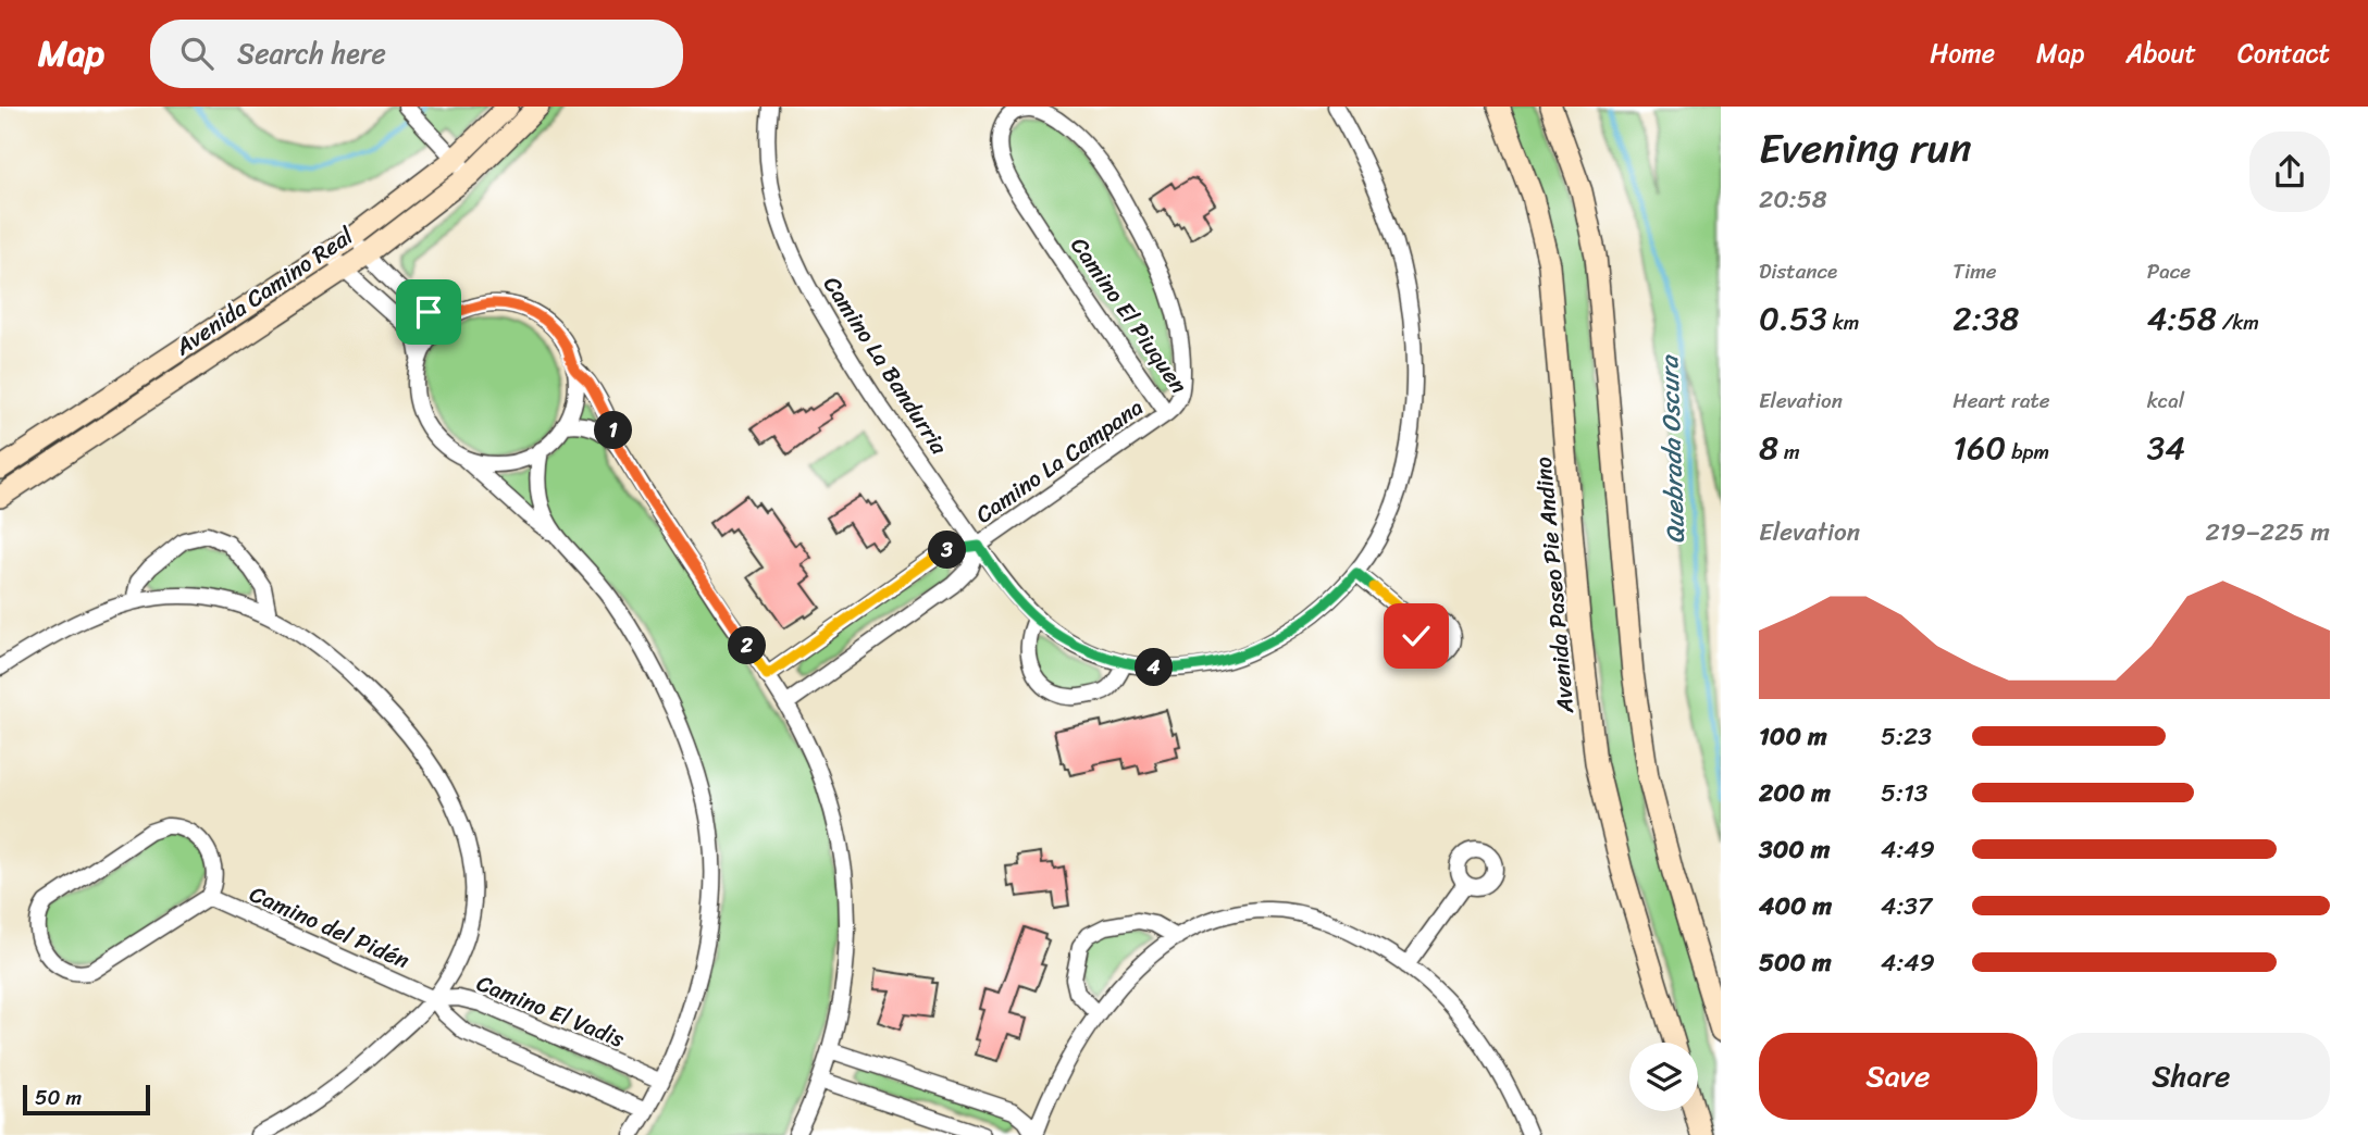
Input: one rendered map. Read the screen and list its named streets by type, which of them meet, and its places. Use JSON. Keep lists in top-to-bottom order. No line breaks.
{"streets":{"main road":["Avenida Camino Real","Avenida Paseo Pie Andino"],"street":["Camino El Piuquen","Camino La Bandurria","Camino La Campana","Camino del Pidén","Camino El Vadis"]},"crossings":[["Camino El Piuquen","Camino La Campana"],["Camino La Bandurria","Camino La Campana"],["Camino del Pidén","Camino El Vadis"]],"water":["Quebrada Oscura"],"scale_bar":"50 m","page":{"header":"Map","search":"Search here","nav":["Home","Map","About","Contact"],"heading":["Evening run","20:58"],"stats":[["Distance","0.53 km"],["Time","2:38"],["Pace","4:58 /km"],["Elevation","8 m"],["Heart rate","160 bpm"],["kcal","34"]],"pins":["1","3","2","4"],"chart":["Elevation","219–225 m"],"list":[{"name":"100 m","note":"5:23"},{"name":"200 m","note":"5:13"},{"name":"300 m","note":"4:49"},{"name":"400 m","note":"4:37"},{"name":"500 m","note":"4:49"}],"buttons":["Save","Share"],"scale":"50 m"}}
